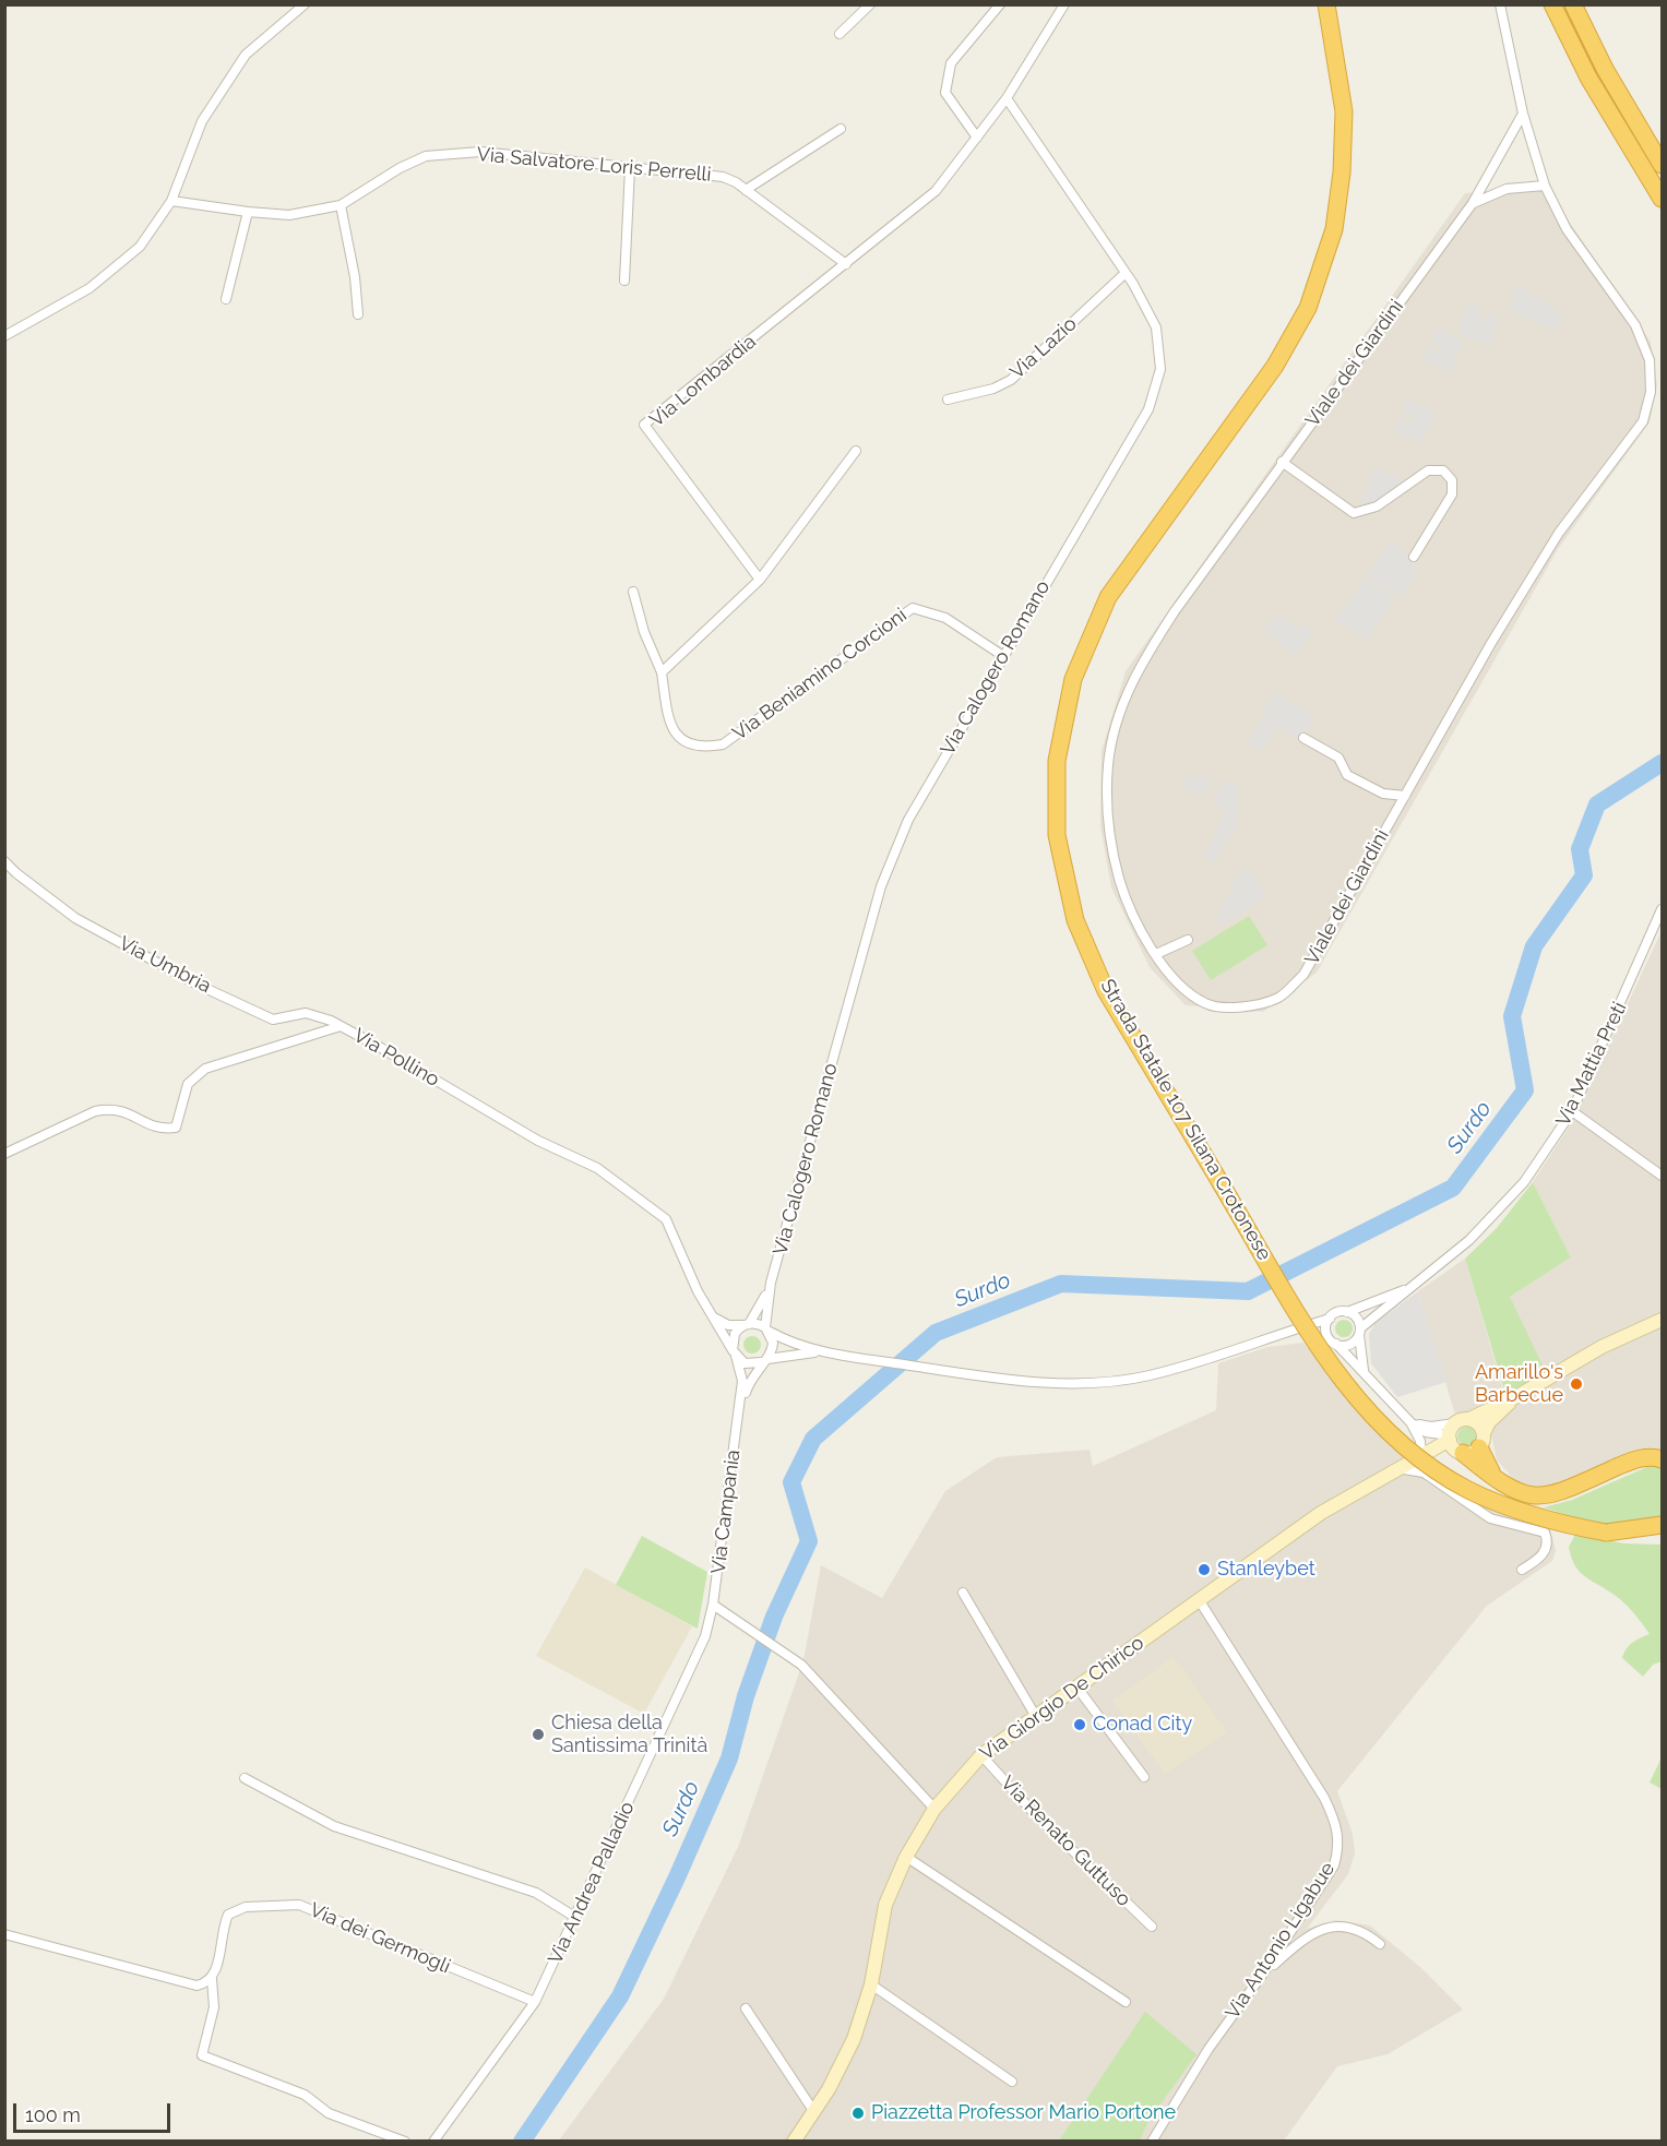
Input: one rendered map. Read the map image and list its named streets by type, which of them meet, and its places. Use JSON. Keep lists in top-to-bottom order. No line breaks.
{"streets":{"highway":["Strada Statale 107 Silana Crotonese"],"main road":["Via Giorgio De Chirico"],"street":["Via Salvatore Loris Perrelli","Via Lazio","Viale dei Giardini","Via Lombardia","Via Calogero Romano","Via Beniamino Corcioni","Via Umbria","Via Pollino","Via Mattia Preti","Via Campania","Via Renato Guttuso","Via Andrea Palladio","Via dei Germogli","Via Antonio Ligabue"]},"crossings":[["Via Salvatore Loris Perrelli","Via Lombardia"],["Via Lazio","Via Calogero Romano"],["Via Calogero Romano","Via Beniamino Corcioni"],["Via Umbria","Via Pollino"],["Via Pollino","Via Campania"],["Via Campania","Via Andrea Palladio"],["Via Giorgio De Chirico","Via Renato Guttuso"],["Via Giorgio De Chirico","Via Antonio Ligabue"],["Via Andrea Palladio","Via dei Germogli"]],"water":["Surdo"],"places":["Amarillo's Barbecue","Stanleybet","Conad City","Chiesa della Santissima Trinità","Piazzetta Professor Mario Portone"],"scale_bar":"100 m"}
